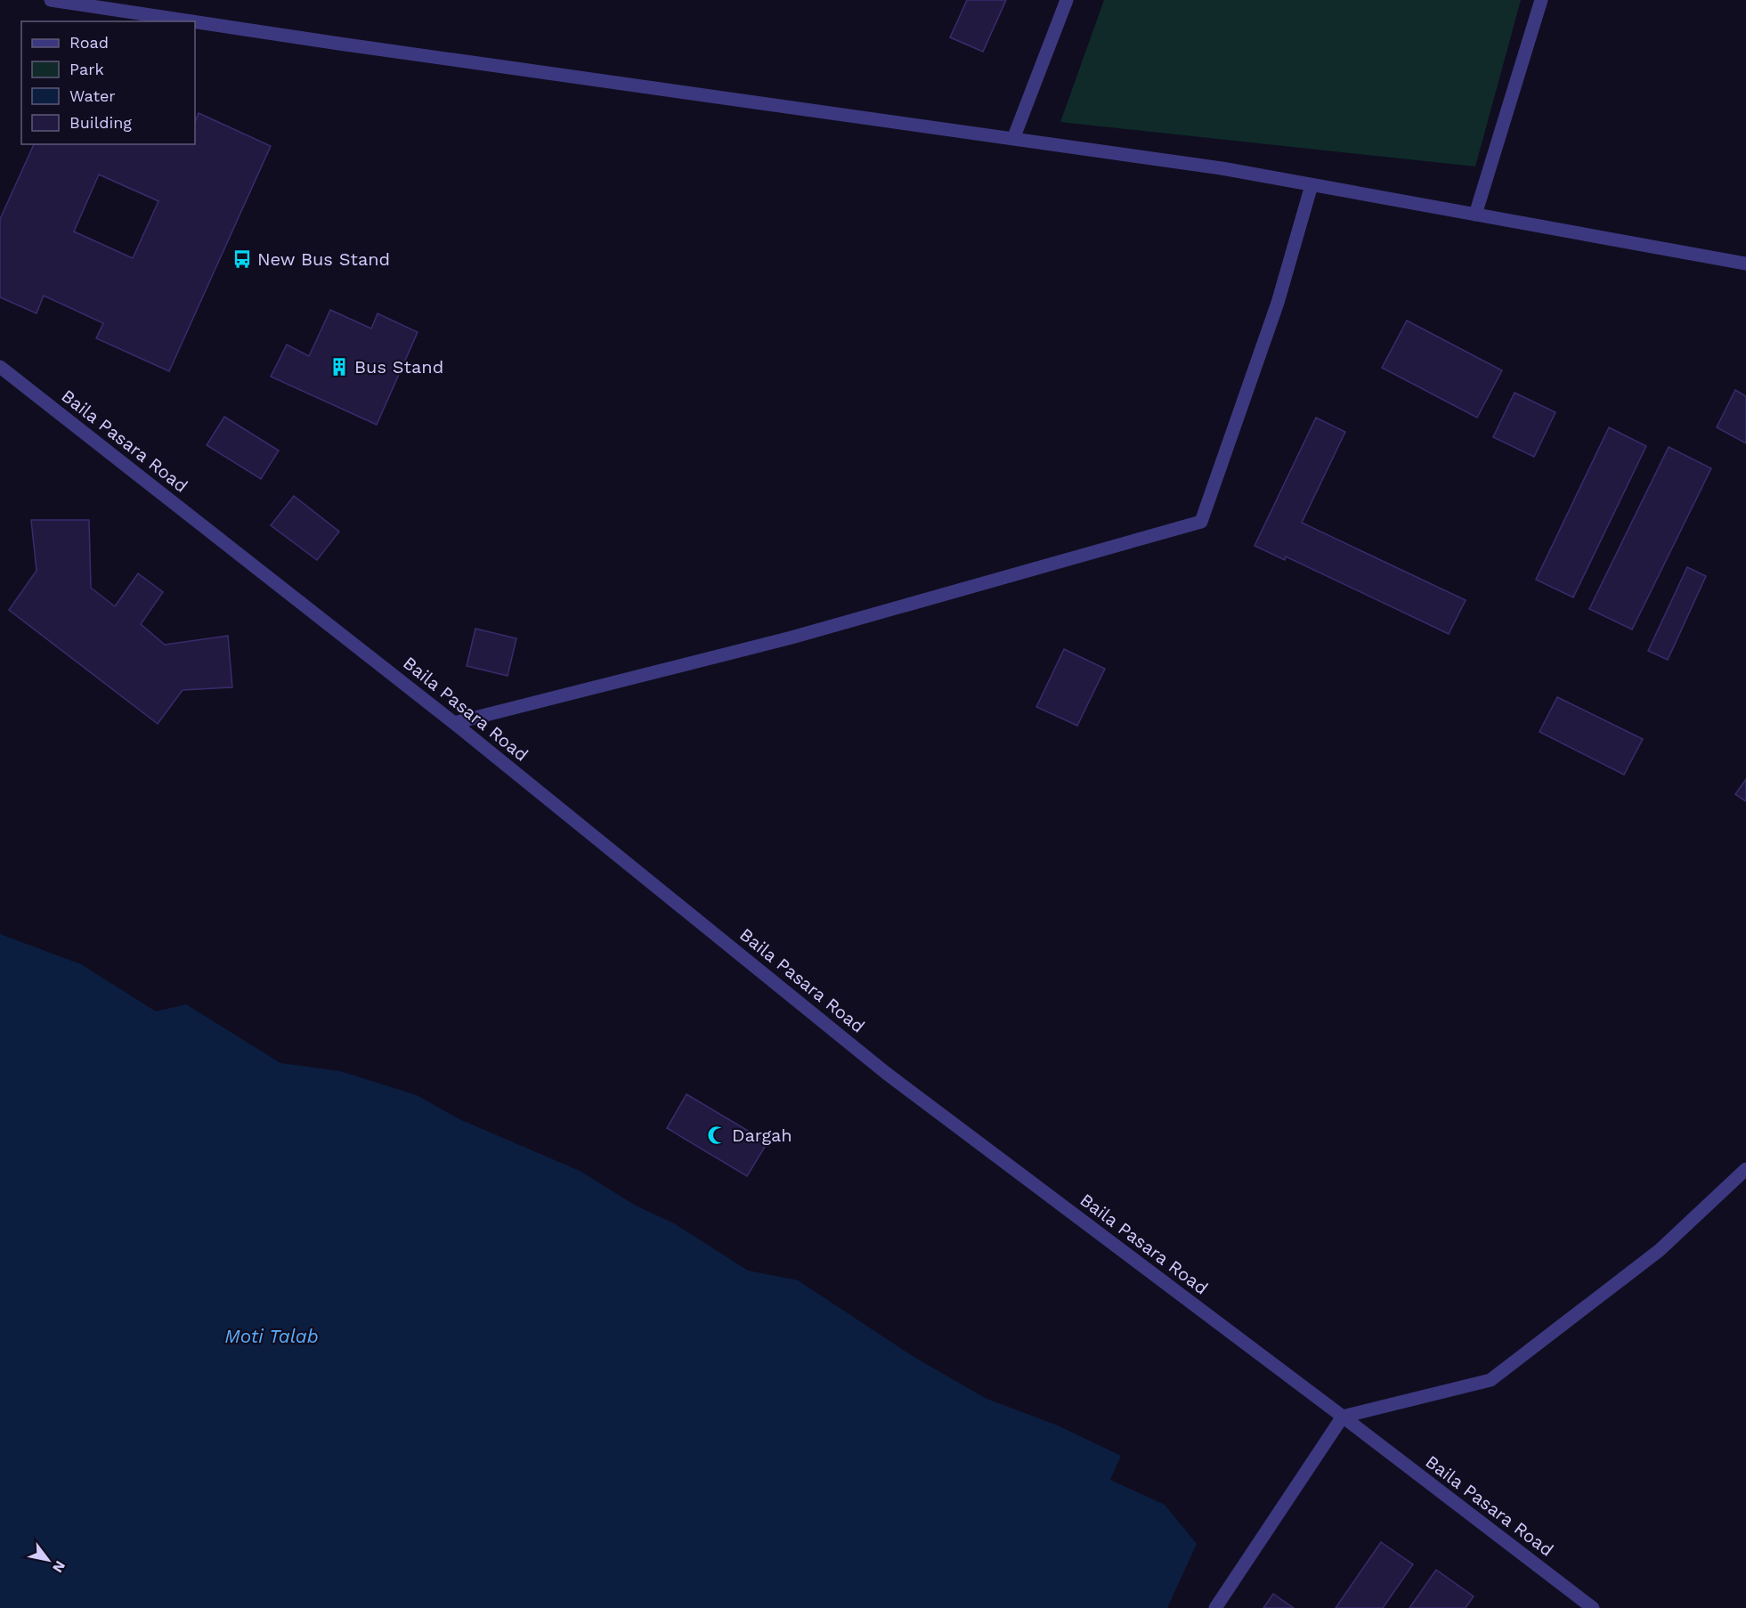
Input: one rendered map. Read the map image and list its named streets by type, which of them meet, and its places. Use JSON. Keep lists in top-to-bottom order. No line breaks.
{"streets":{"street":["Baila Pasara Road"]},"water":["Moti Talab"],"places":{"bus stop":["New Bus Stand"],"building":["Bus Stand"],"mosque":["Dargah"]},"legend":["Road","Park","Water","Building"],"north":"bottom right"}
